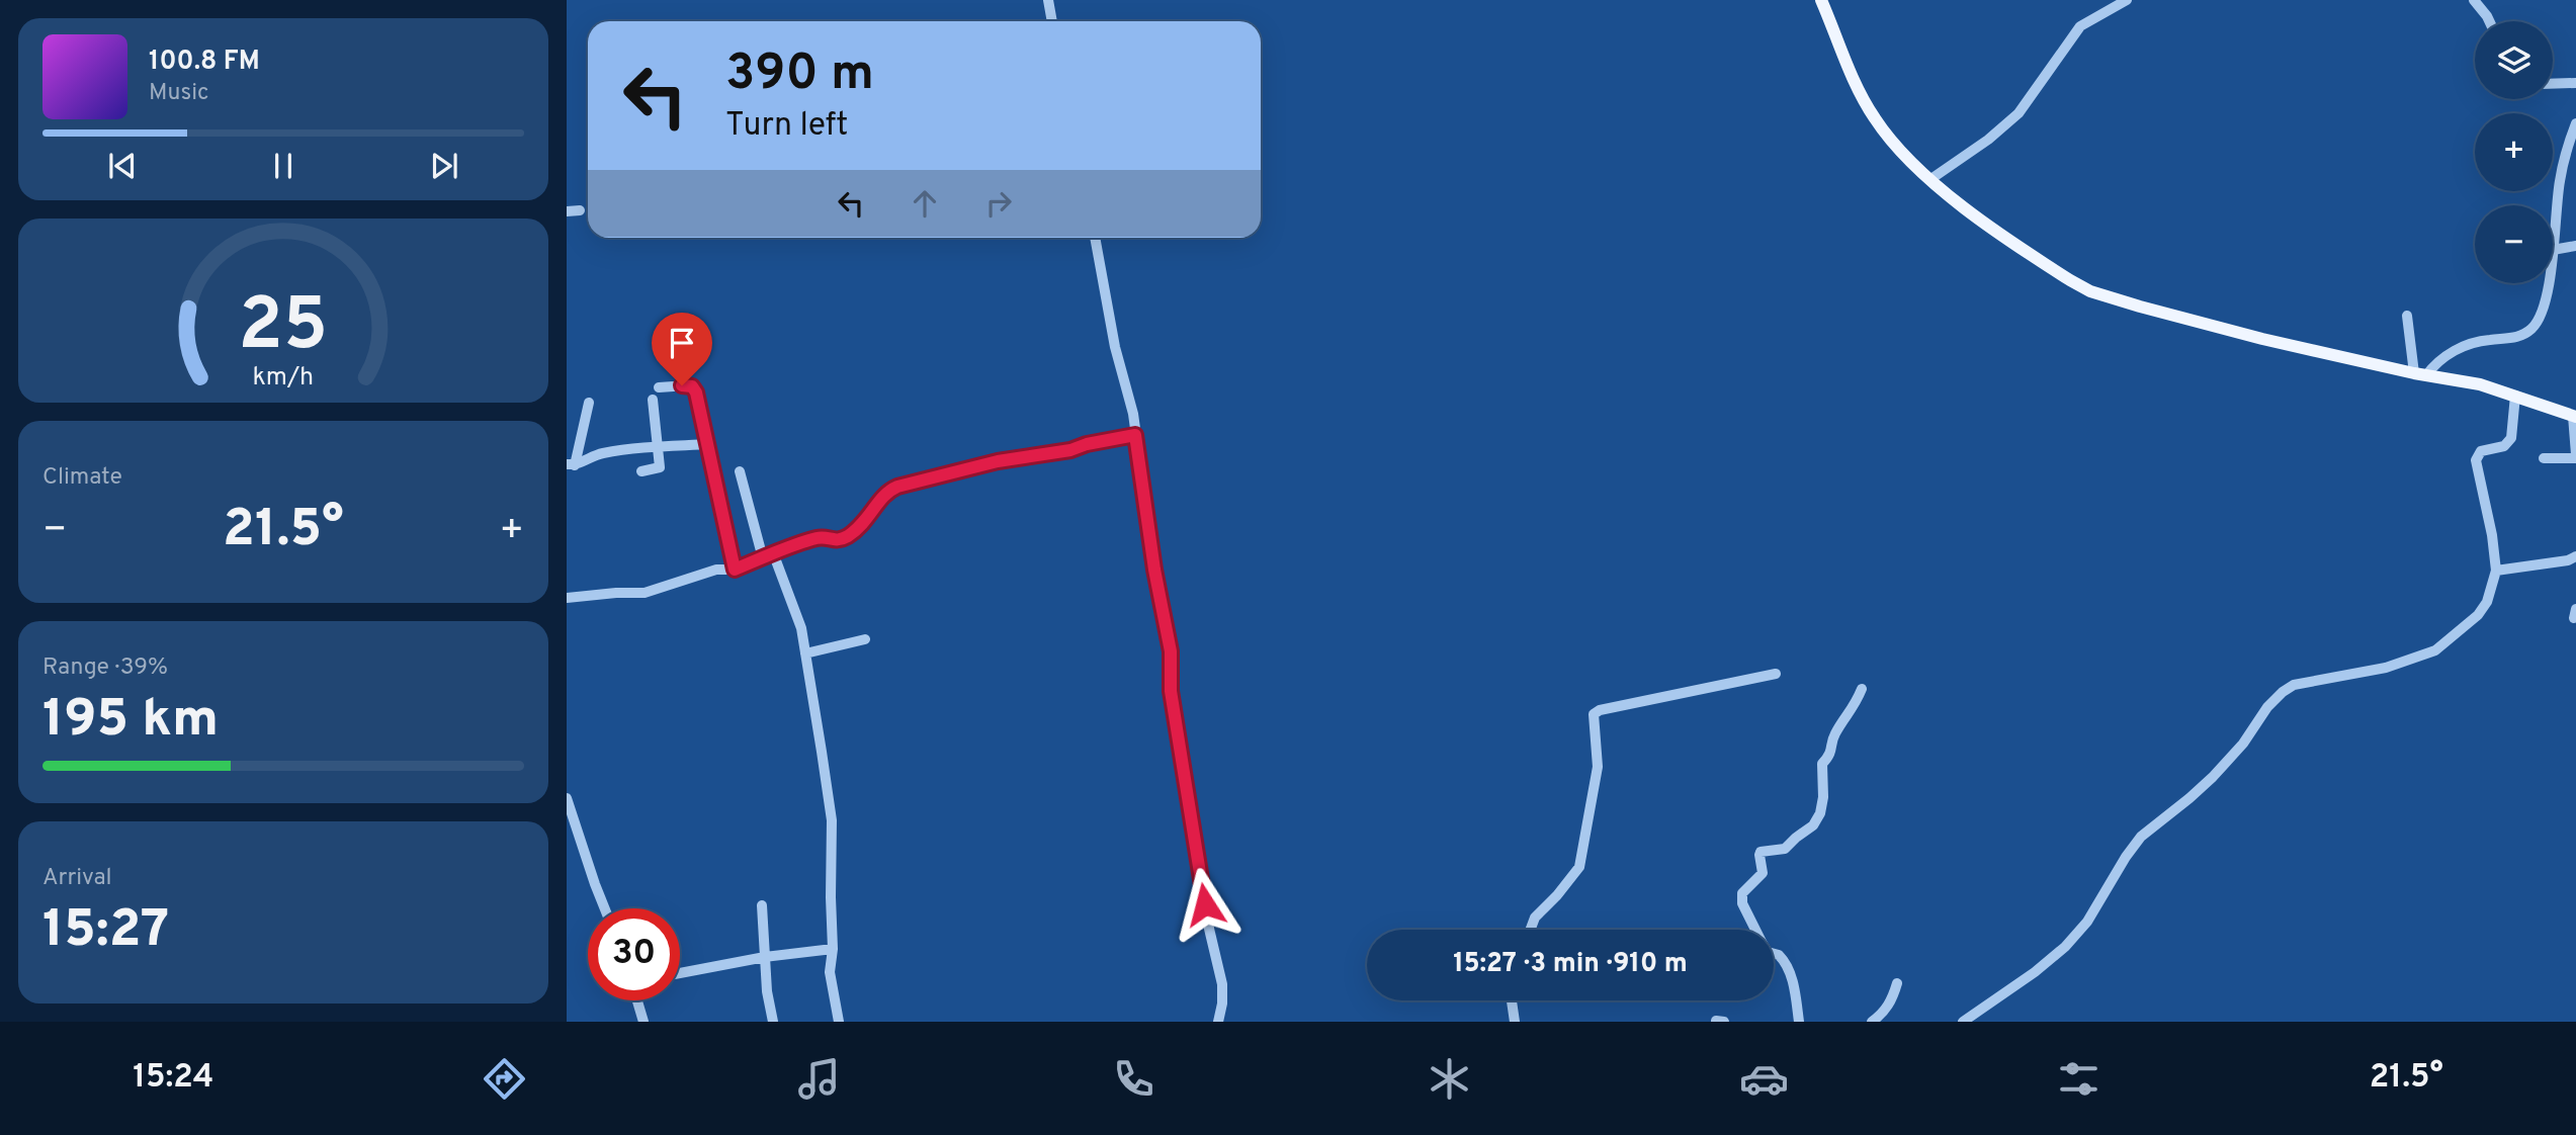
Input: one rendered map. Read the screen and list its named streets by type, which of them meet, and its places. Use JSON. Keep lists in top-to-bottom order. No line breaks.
{"page":{"map_buttons":["+","−"],"turn":["390 m","Turn left"],"song":["100.8 FM","Music"],"tile":["Climate",["Range · 39%","195 km"],["Arrival","15:27"]],"heat":["−","21.5°","+"],"limit":"30","trip":"15:27 · 3 min · 910 m","tabs":["15:24","21.5°"],"gauge":["25","km/h"]}}
